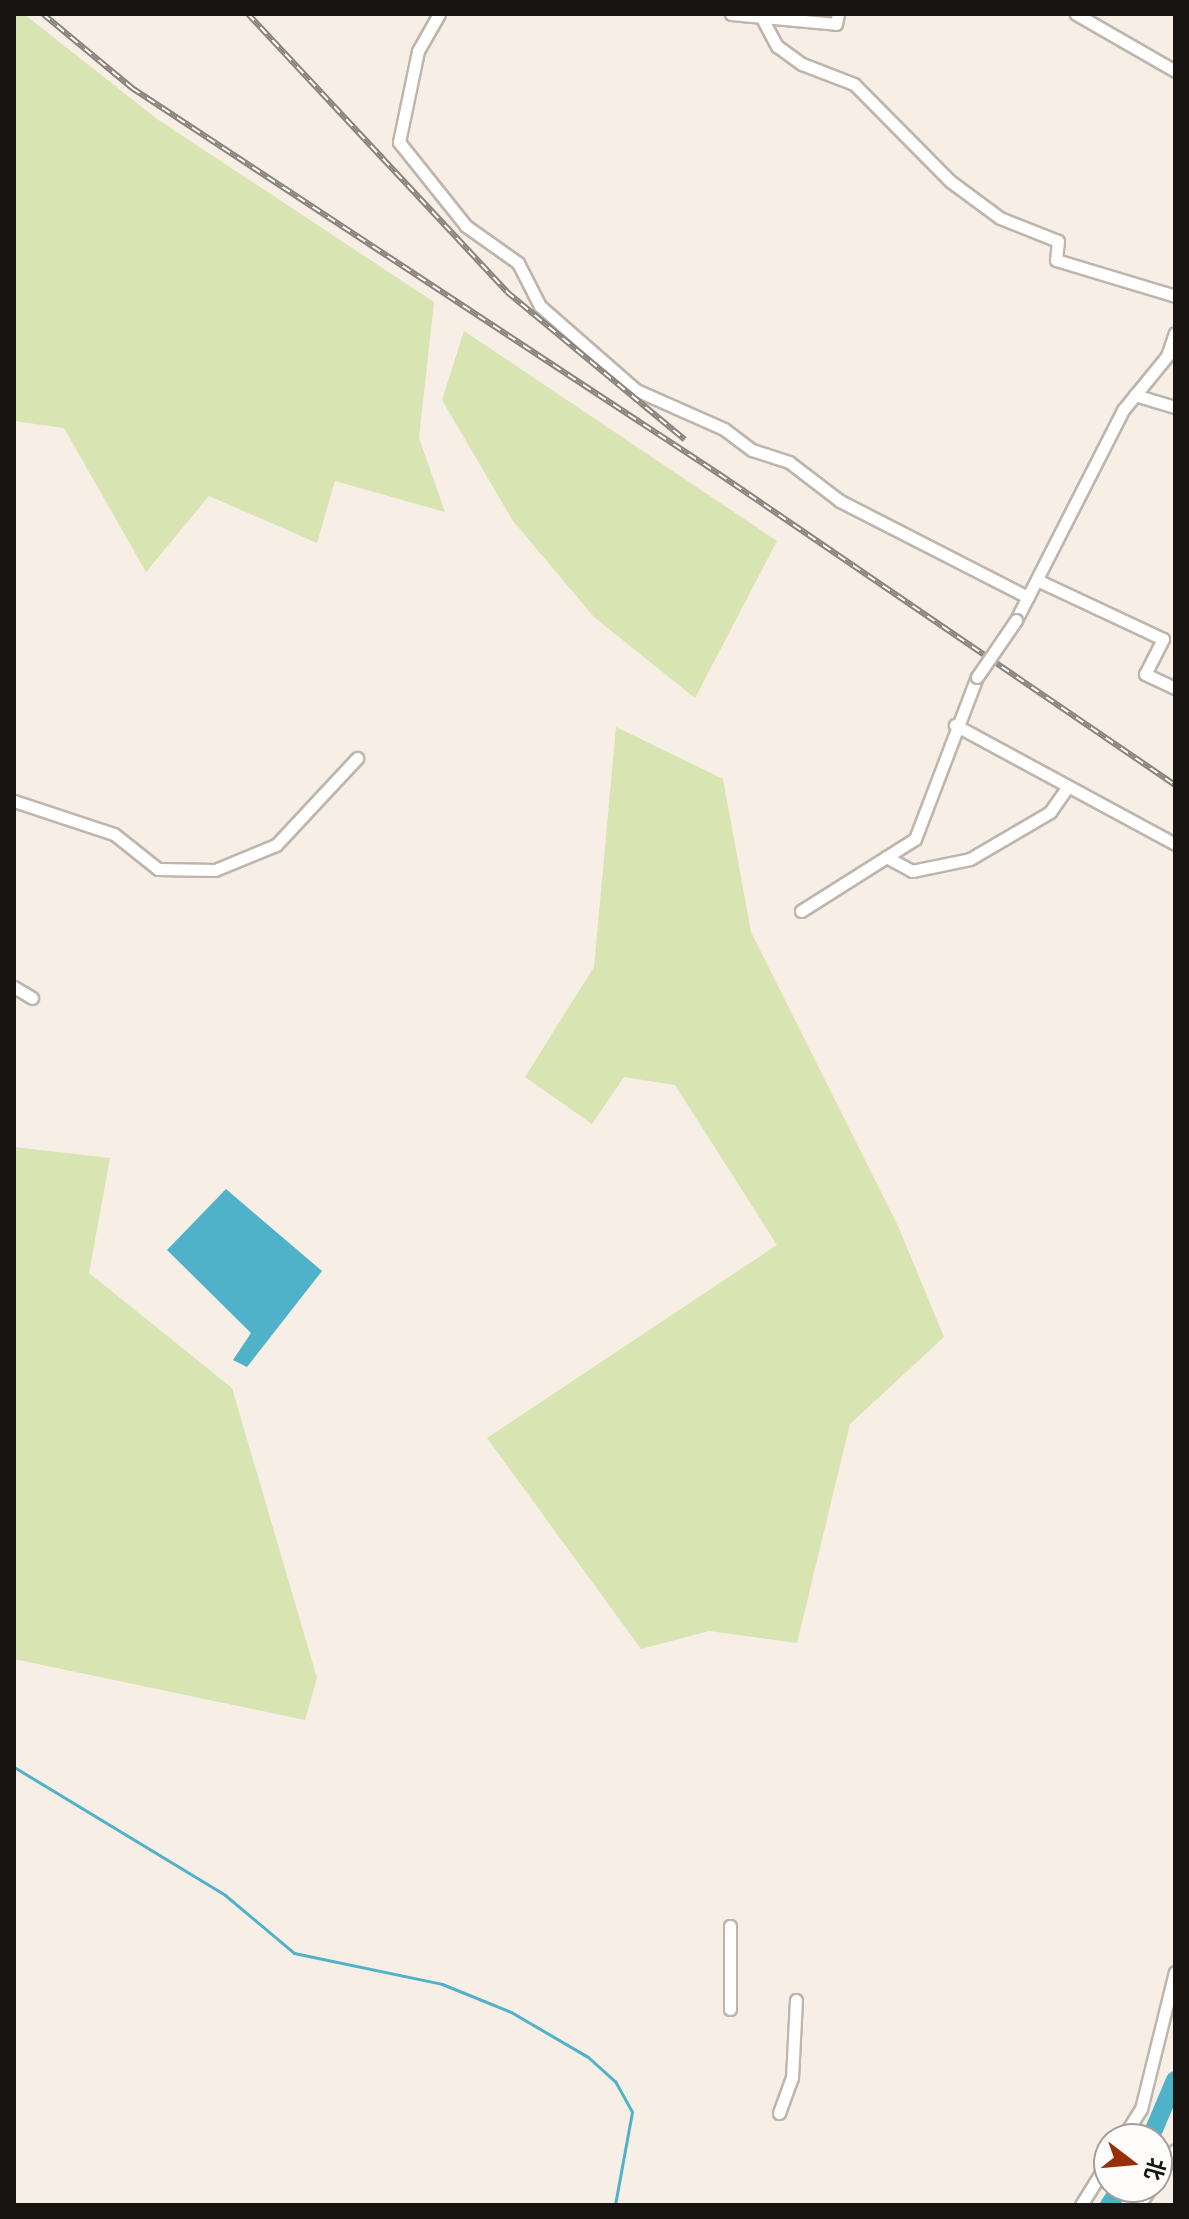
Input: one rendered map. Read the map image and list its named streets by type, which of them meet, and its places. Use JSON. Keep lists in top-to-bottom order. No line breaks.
{"north":"right"}
